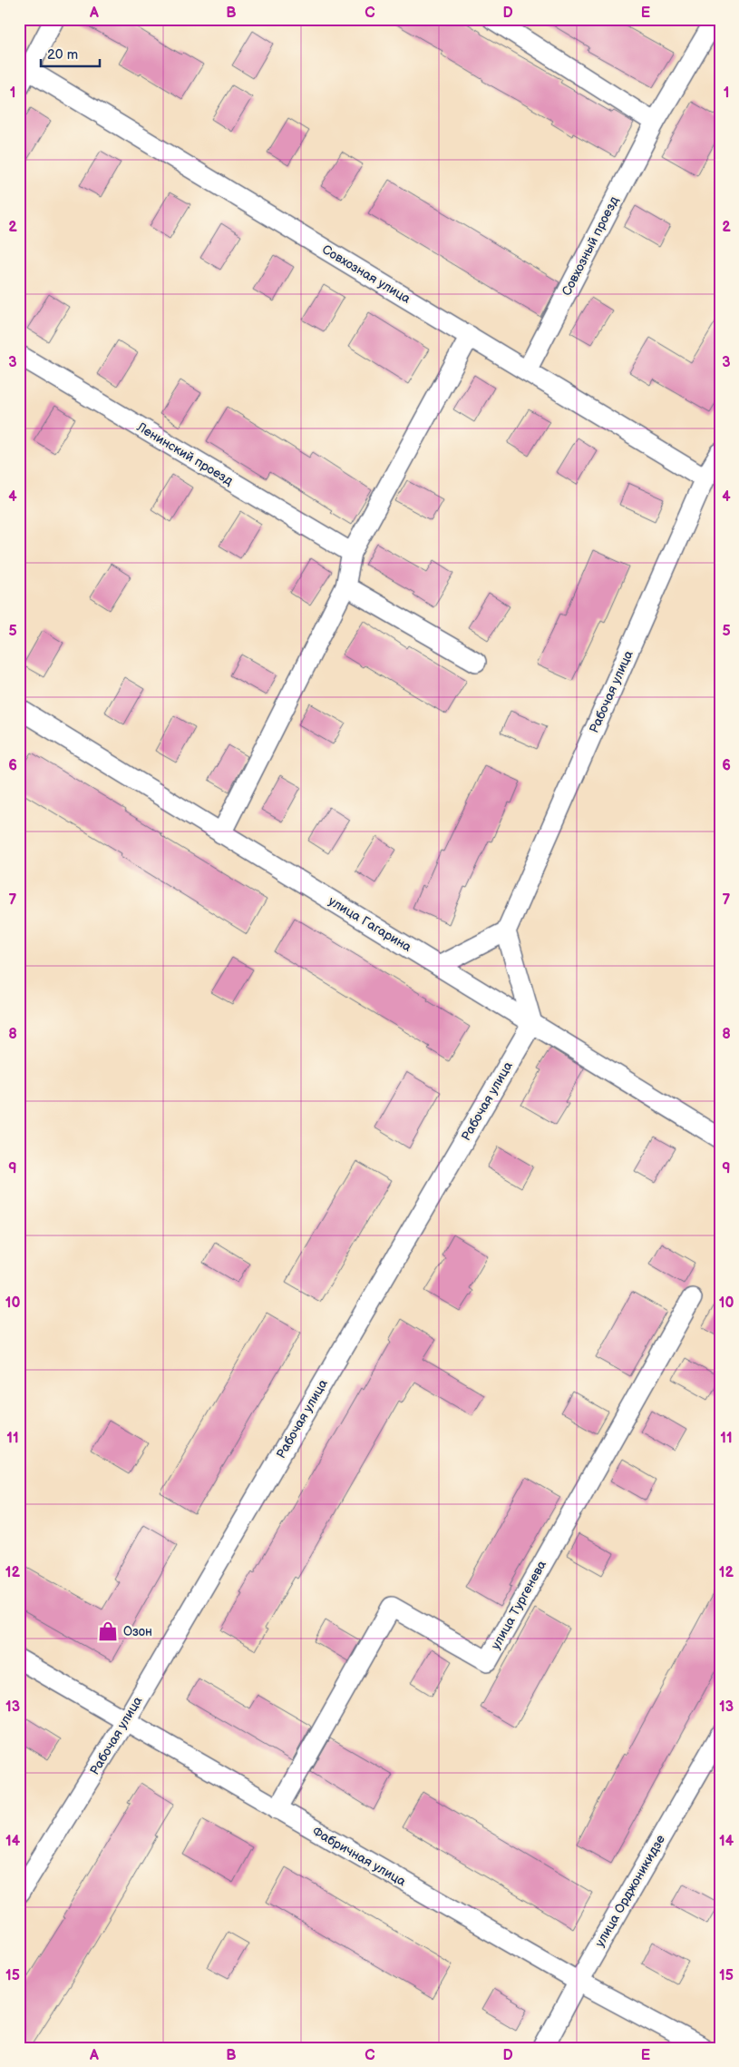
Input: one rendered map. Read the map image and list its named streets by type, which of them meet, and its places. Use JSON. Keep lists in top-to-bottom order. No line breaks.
{"streets":{"street":["Совхозный проезд","Совхозная улица","Ленинский проезд","Рабочая улица","улица Гагарина","улица Тургенева","Фабричная улица","улица Орджоникидзе"]},"crossings":[["Совхозный проезд","Совхозная улица"],["Совхозная улица","Рабочая улица"],["Рабочая улица","улица Гагарина"],["Рабочая улица","Фабричная улица"],["улица Тургенева","Фабричная улица"],["Фабричная улица","улица Орджоникидзе"]],"places":{"shop":["Озон"]},"scale_bar":"20 m","grid":{"columns":["A","B","C","D","E"],"rows":["1","2","3","4","5","6","7","8","9","10","11","12","13","14","15"]}}
